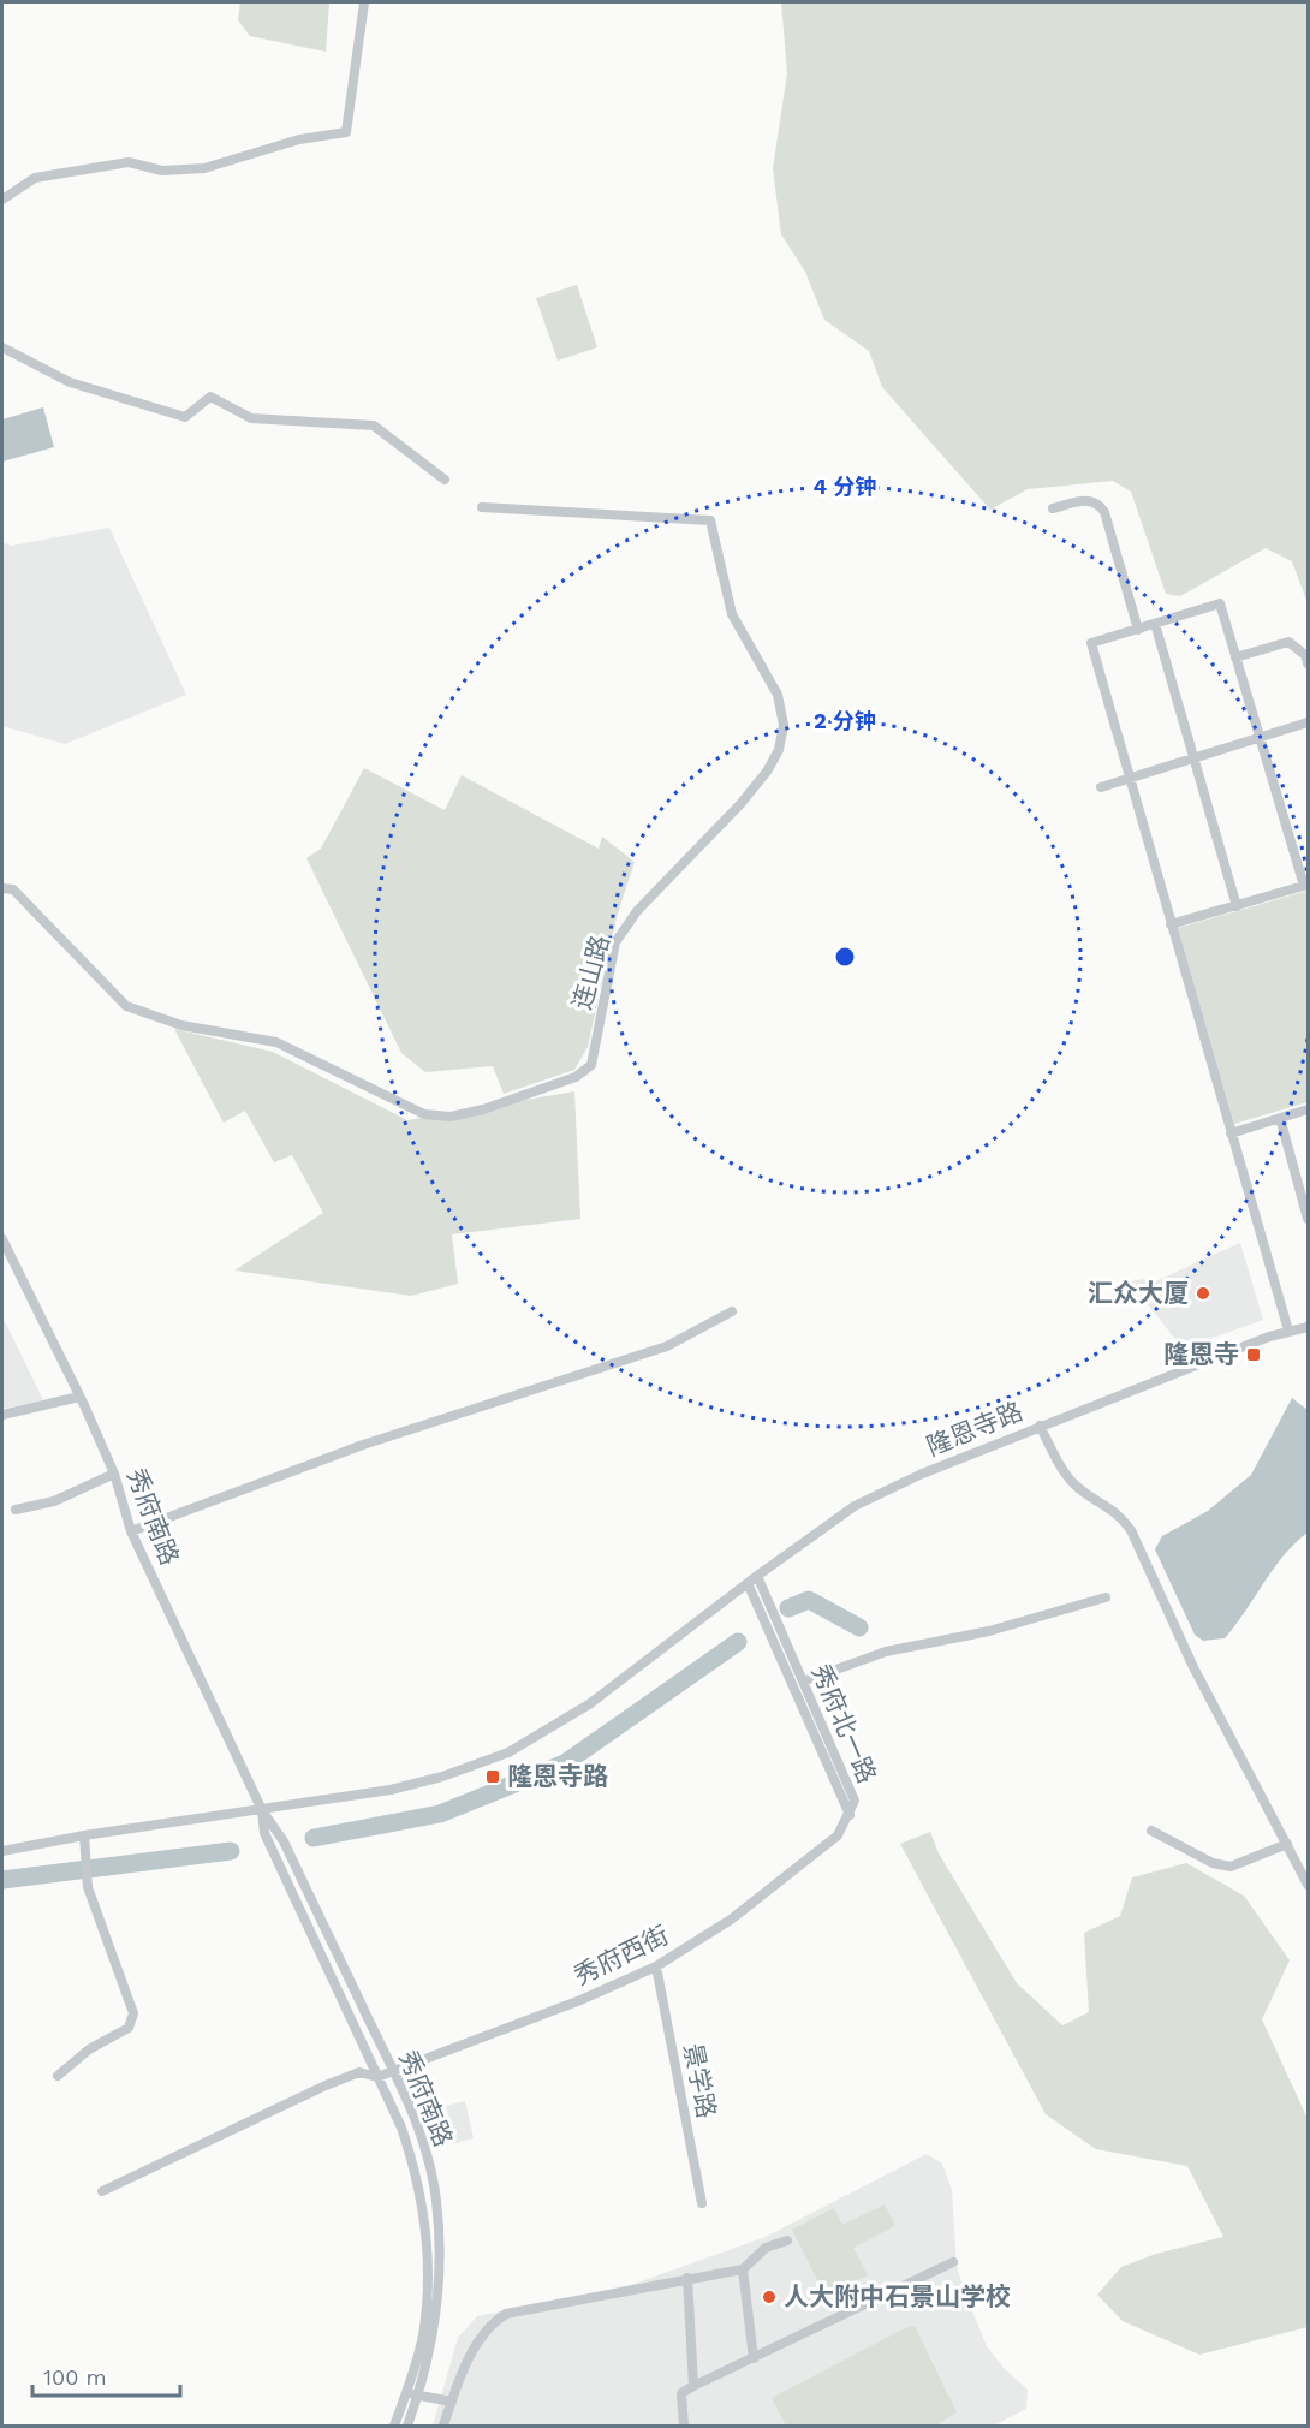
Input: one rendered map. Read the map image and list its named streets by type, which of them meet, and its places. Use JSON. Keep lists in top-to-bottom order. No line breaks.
{"streets":{"street":["连山路","隆恩寺路","秀府南路","秀府北一路","秀府西街","景学路"]},"crossings":[["隆恩寺路","秀府南路"],["隆恩寺路","秀府北一路"],["秀府南路","秀府西街"],["秀府北一路","秀府西街"],["秀府西街","景学路"]],"places":{"other":["汇众大厦","人大附中石景山学校"],"transit":["隆恩寺","隆恩寺路"]},"scale_bar":"100 m","rings":["4 分钟","2 分钟"]}
